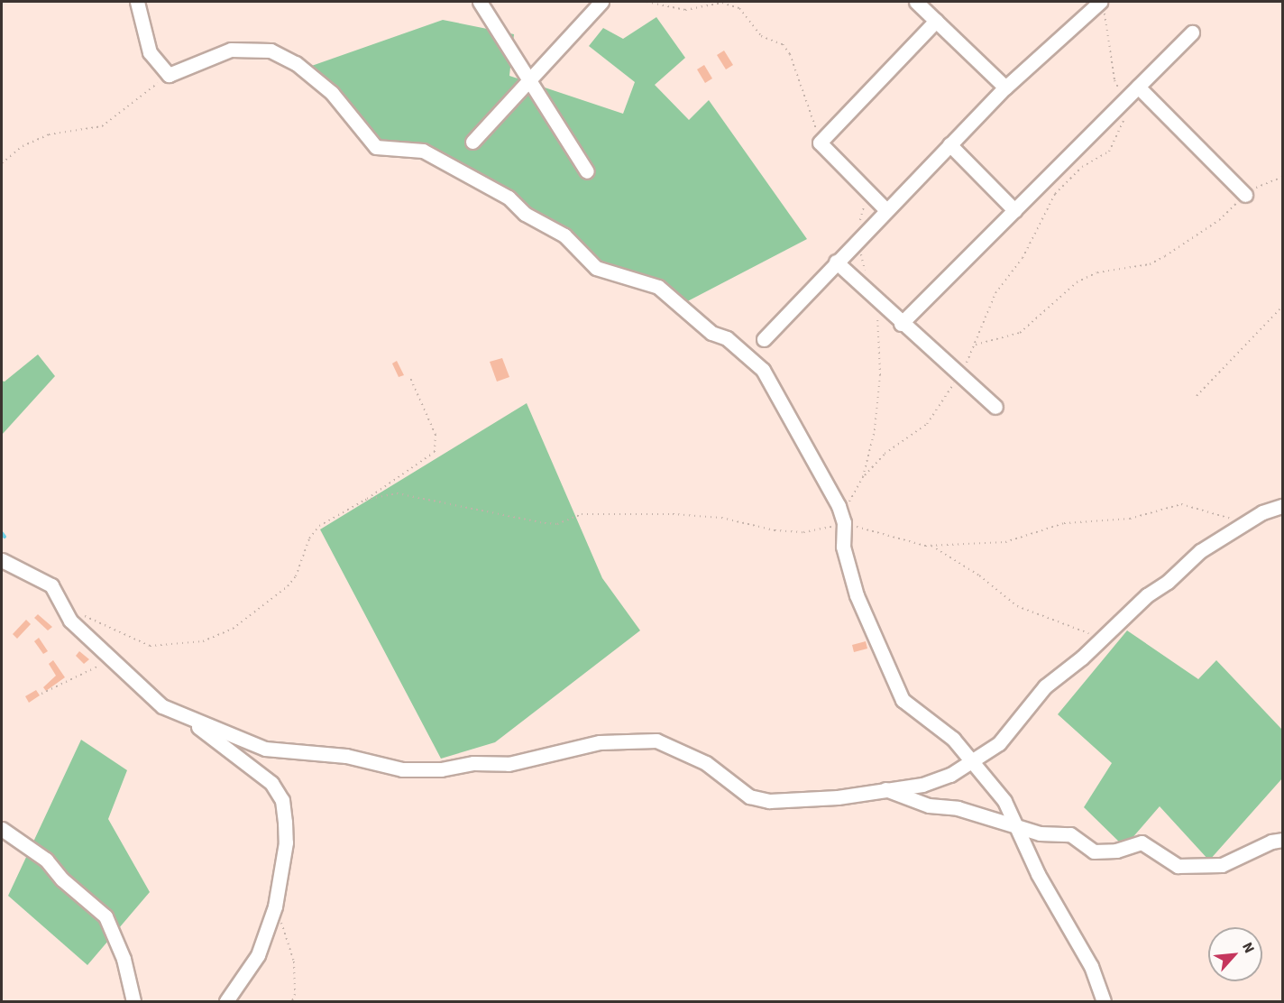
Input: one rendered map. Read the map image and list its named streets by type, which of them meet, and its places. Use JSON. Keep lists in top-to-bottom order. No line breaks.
{"north":"top right"}
